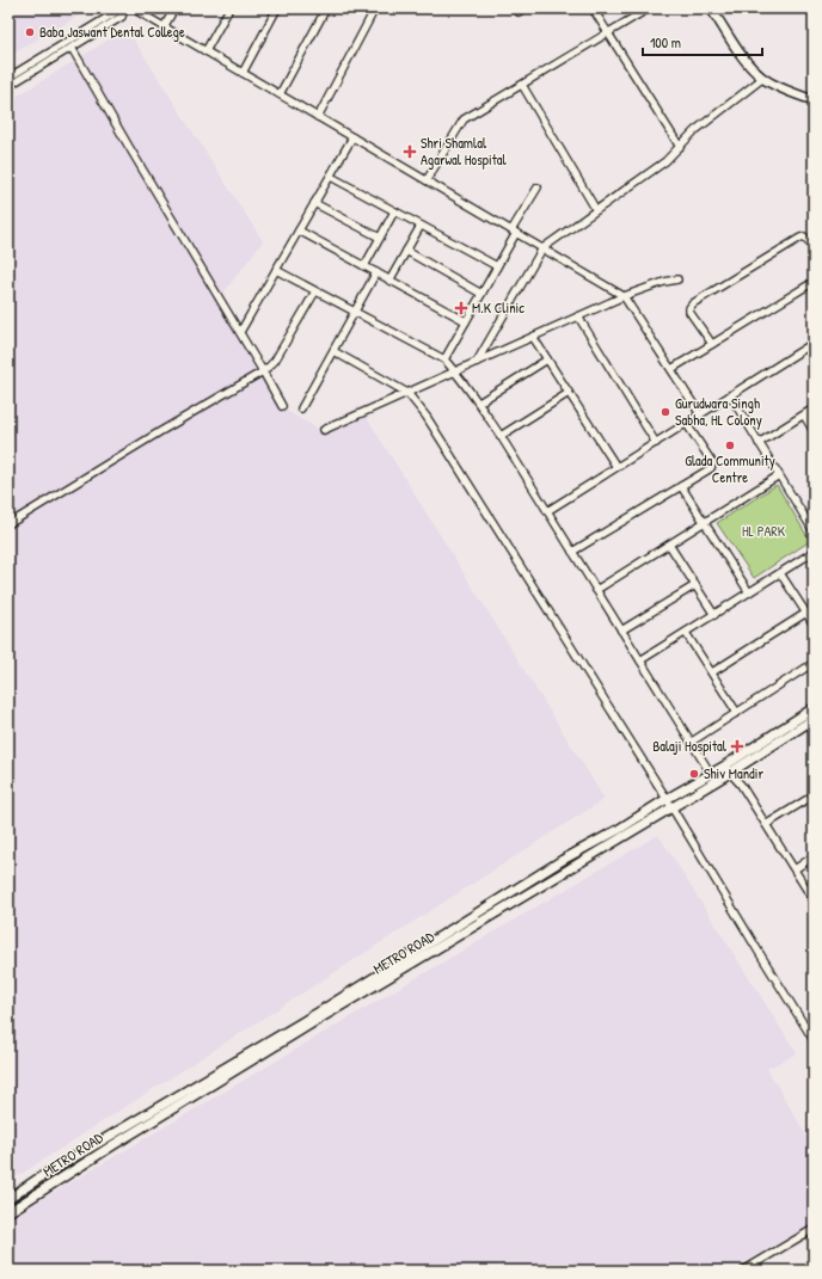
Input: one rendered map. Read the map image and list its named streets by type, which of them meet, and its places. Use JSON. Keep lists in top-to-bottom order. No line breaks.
{"streets":{"street":["METRO ROAD"]},"parks":["HL PARK"],"places":{"other":["Baba Jaswant Dental College","Gurudwara Singh Sabha, HL Colony","Glada Community Centre","Shiv Mandir"],"health":["Shri Shamlal Agarwal Hospital","M.K Clinic","Balaji Hospital"]},"scale_bar":"100 m"}
